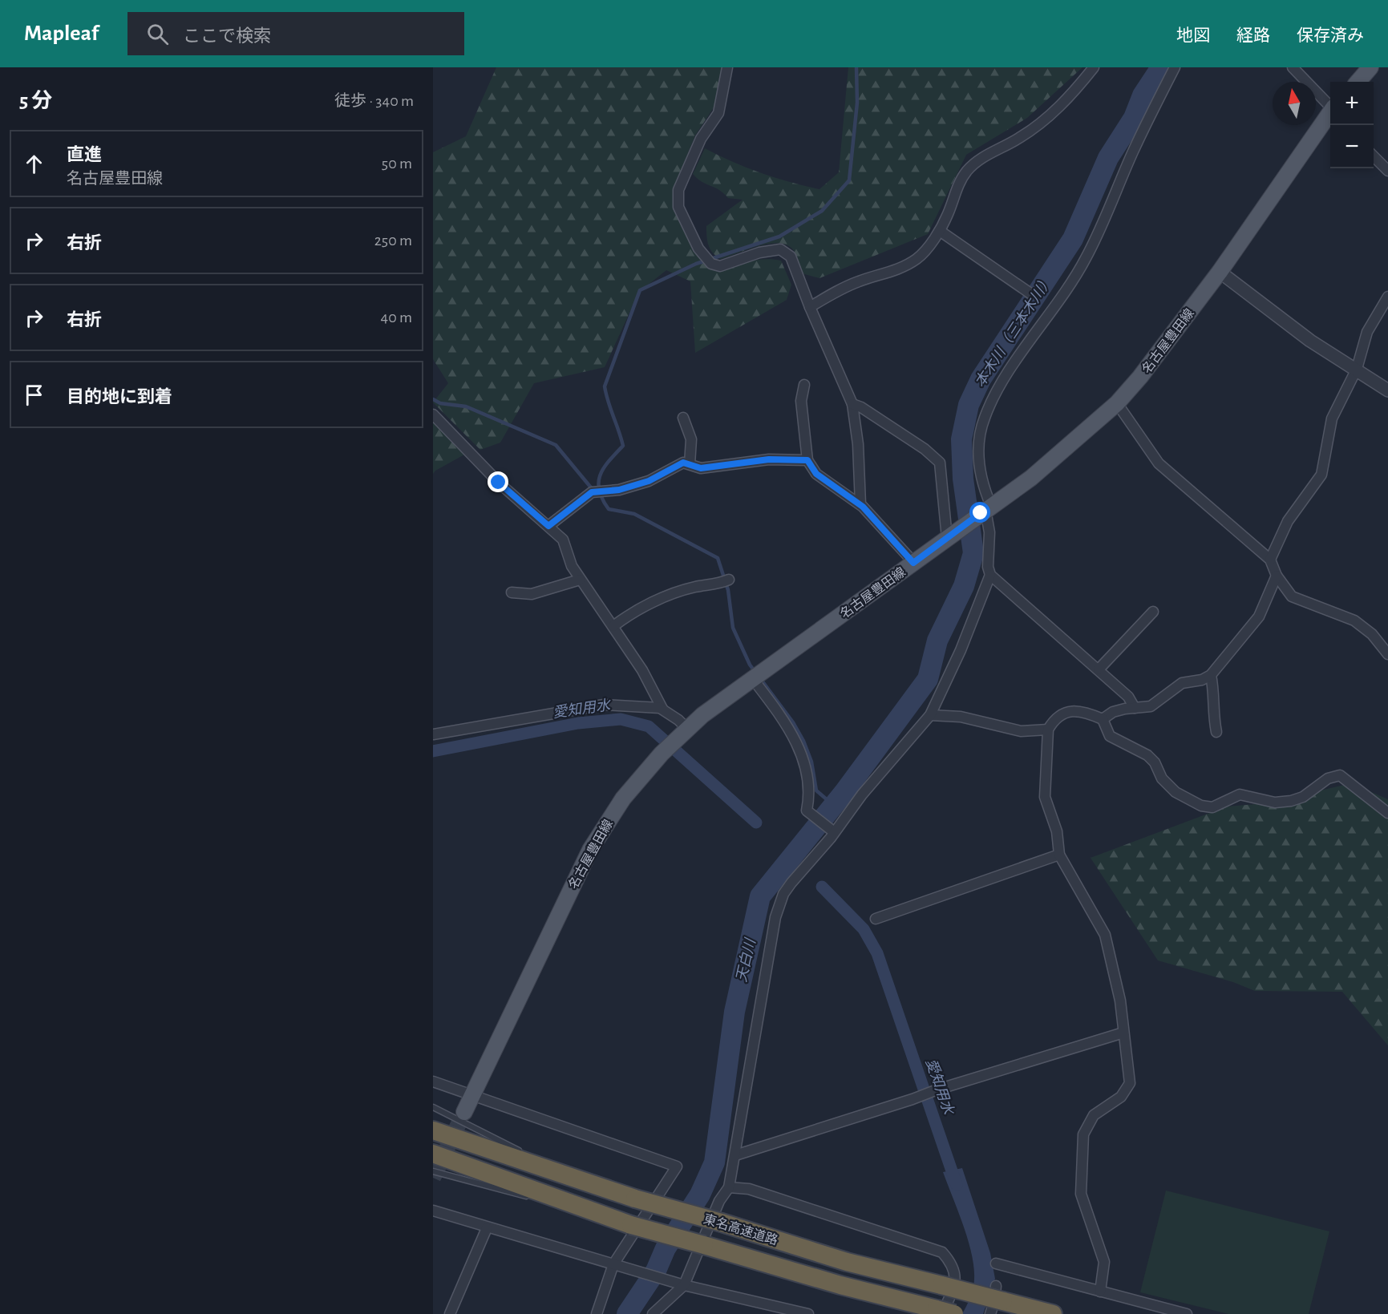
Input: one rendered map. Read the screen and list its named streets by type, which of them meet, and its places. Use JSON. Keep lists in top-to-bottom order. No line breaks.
{"streets":{"highway":["東名高速道路"],"main road":["名古屋豊田線"]},"water":["本木川（三本木川）","愛知用水","天白川"],"north":"top","page":{"header":"Mapleaf","search":"ここで検索","nav":["地図","経路","保存済み"],"heading":["5 分","徒歩 · 340 m"],"map_buttons":["+","−"],"list":[["直進","名古屋豊田線","50 m"],["右折","250 m"],["右折","40 m"],"目的地に到着"]}}
